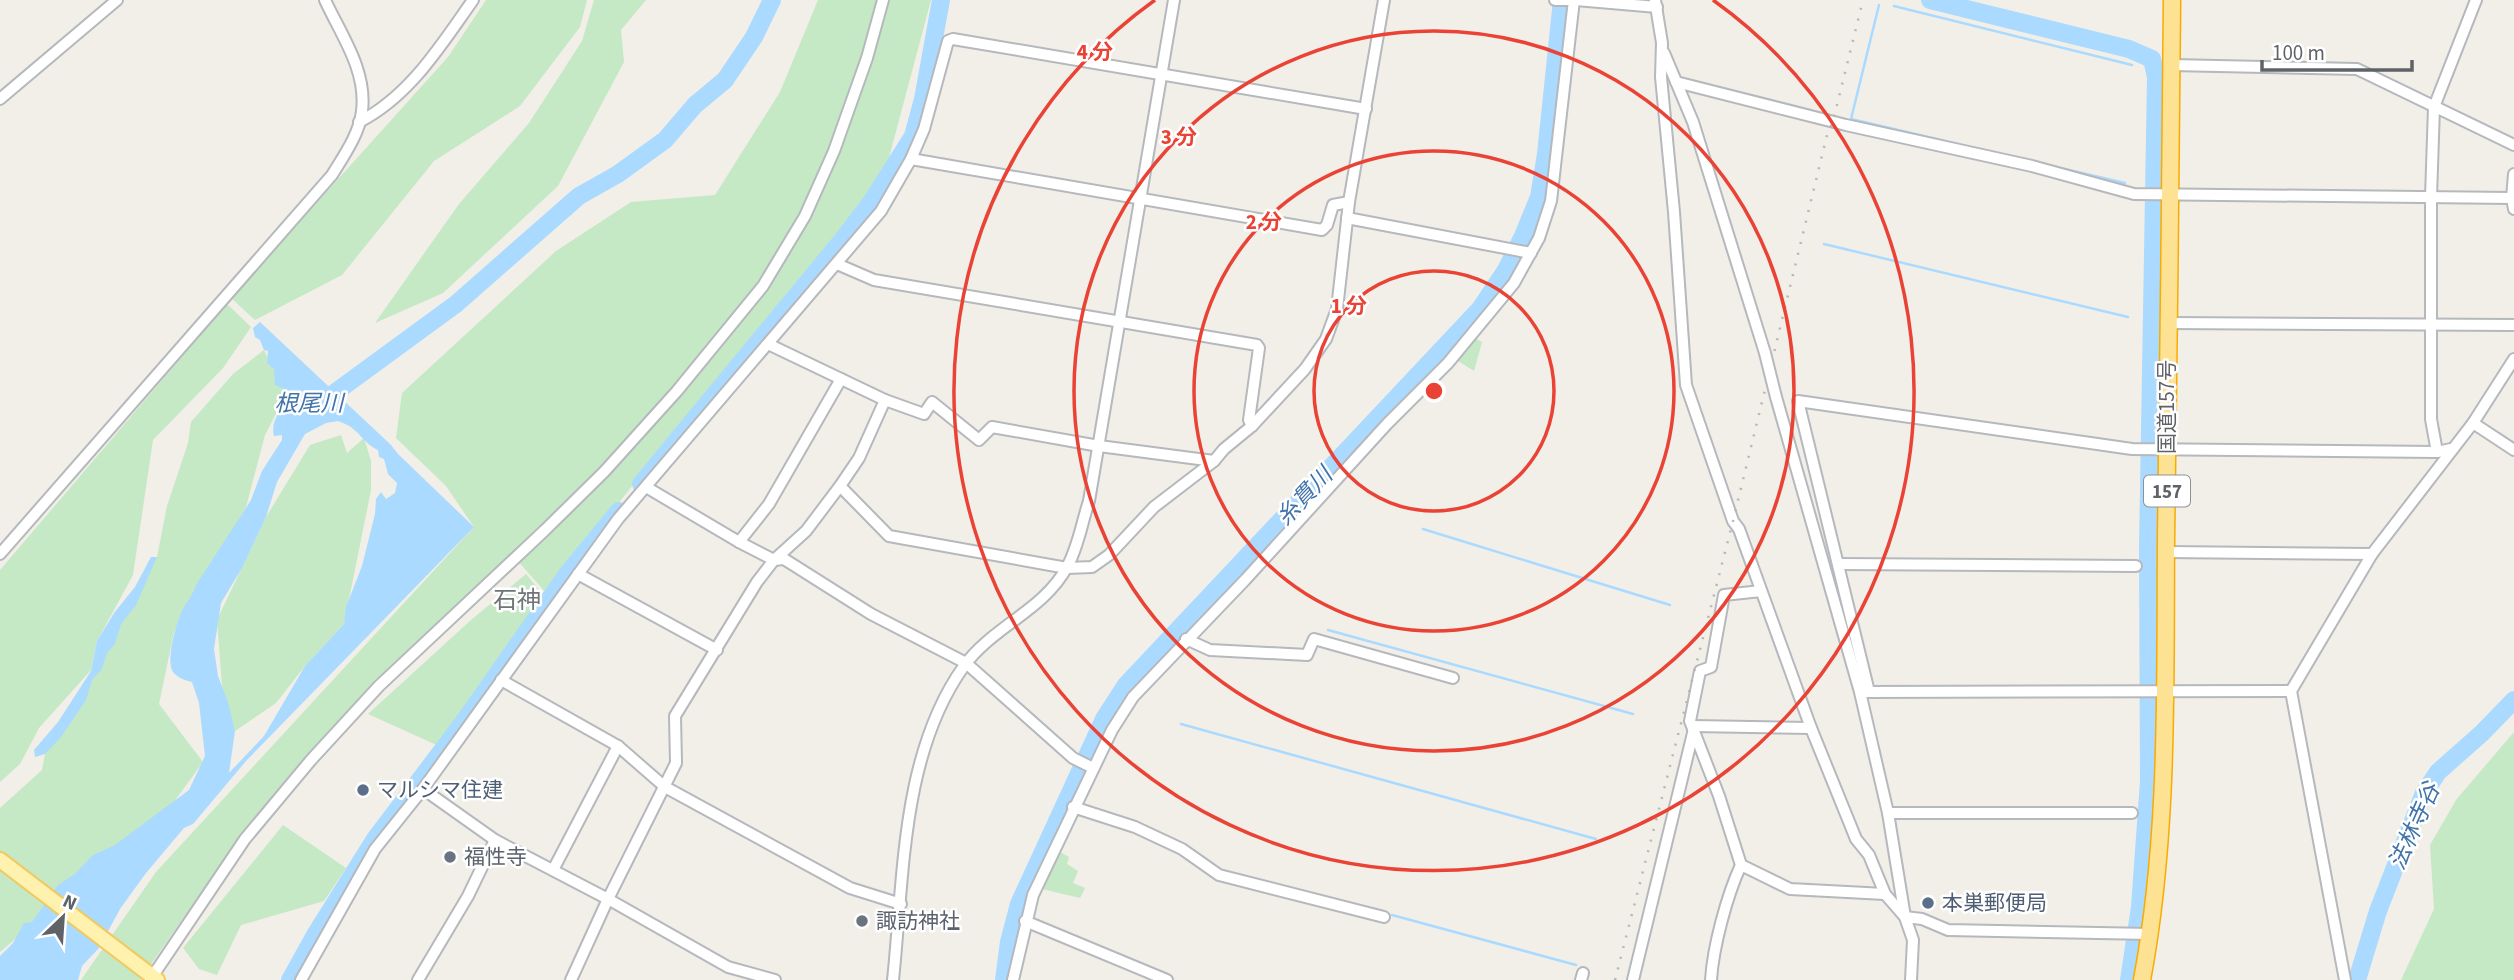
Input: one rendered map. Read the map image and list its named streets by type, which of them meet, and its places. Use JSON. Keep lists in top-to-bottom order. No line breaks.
{"streets":{"highway":["国道157号","157"]},"districts":["石神"],"water":["根尾川","糸貫川","法林寺谷"],"places":["マルシマ住建","福性寺","本巣郵便局","諏訪神社"],"scale_bar":"100 m","north":"top right","rings":["4 分","3 分","2 分","1 分"]}
